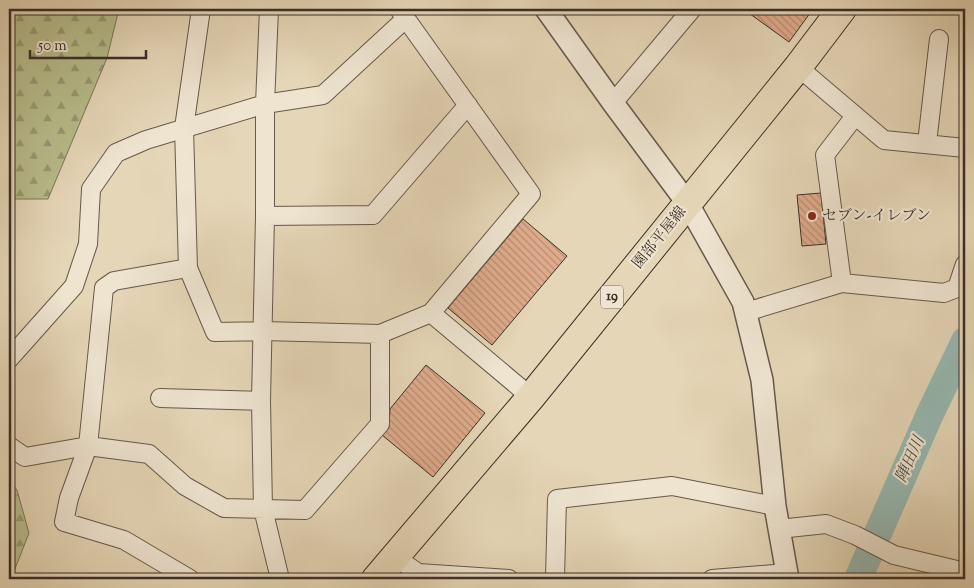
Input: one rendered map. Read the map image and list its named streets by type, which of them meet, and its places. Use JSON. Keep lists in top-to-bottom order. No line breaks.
{"streets":{"main road":["園部平屋線","19"]},"water":["陣田川"],"places":["セブン-イレブン"],"scale_bar":"50 m"}
